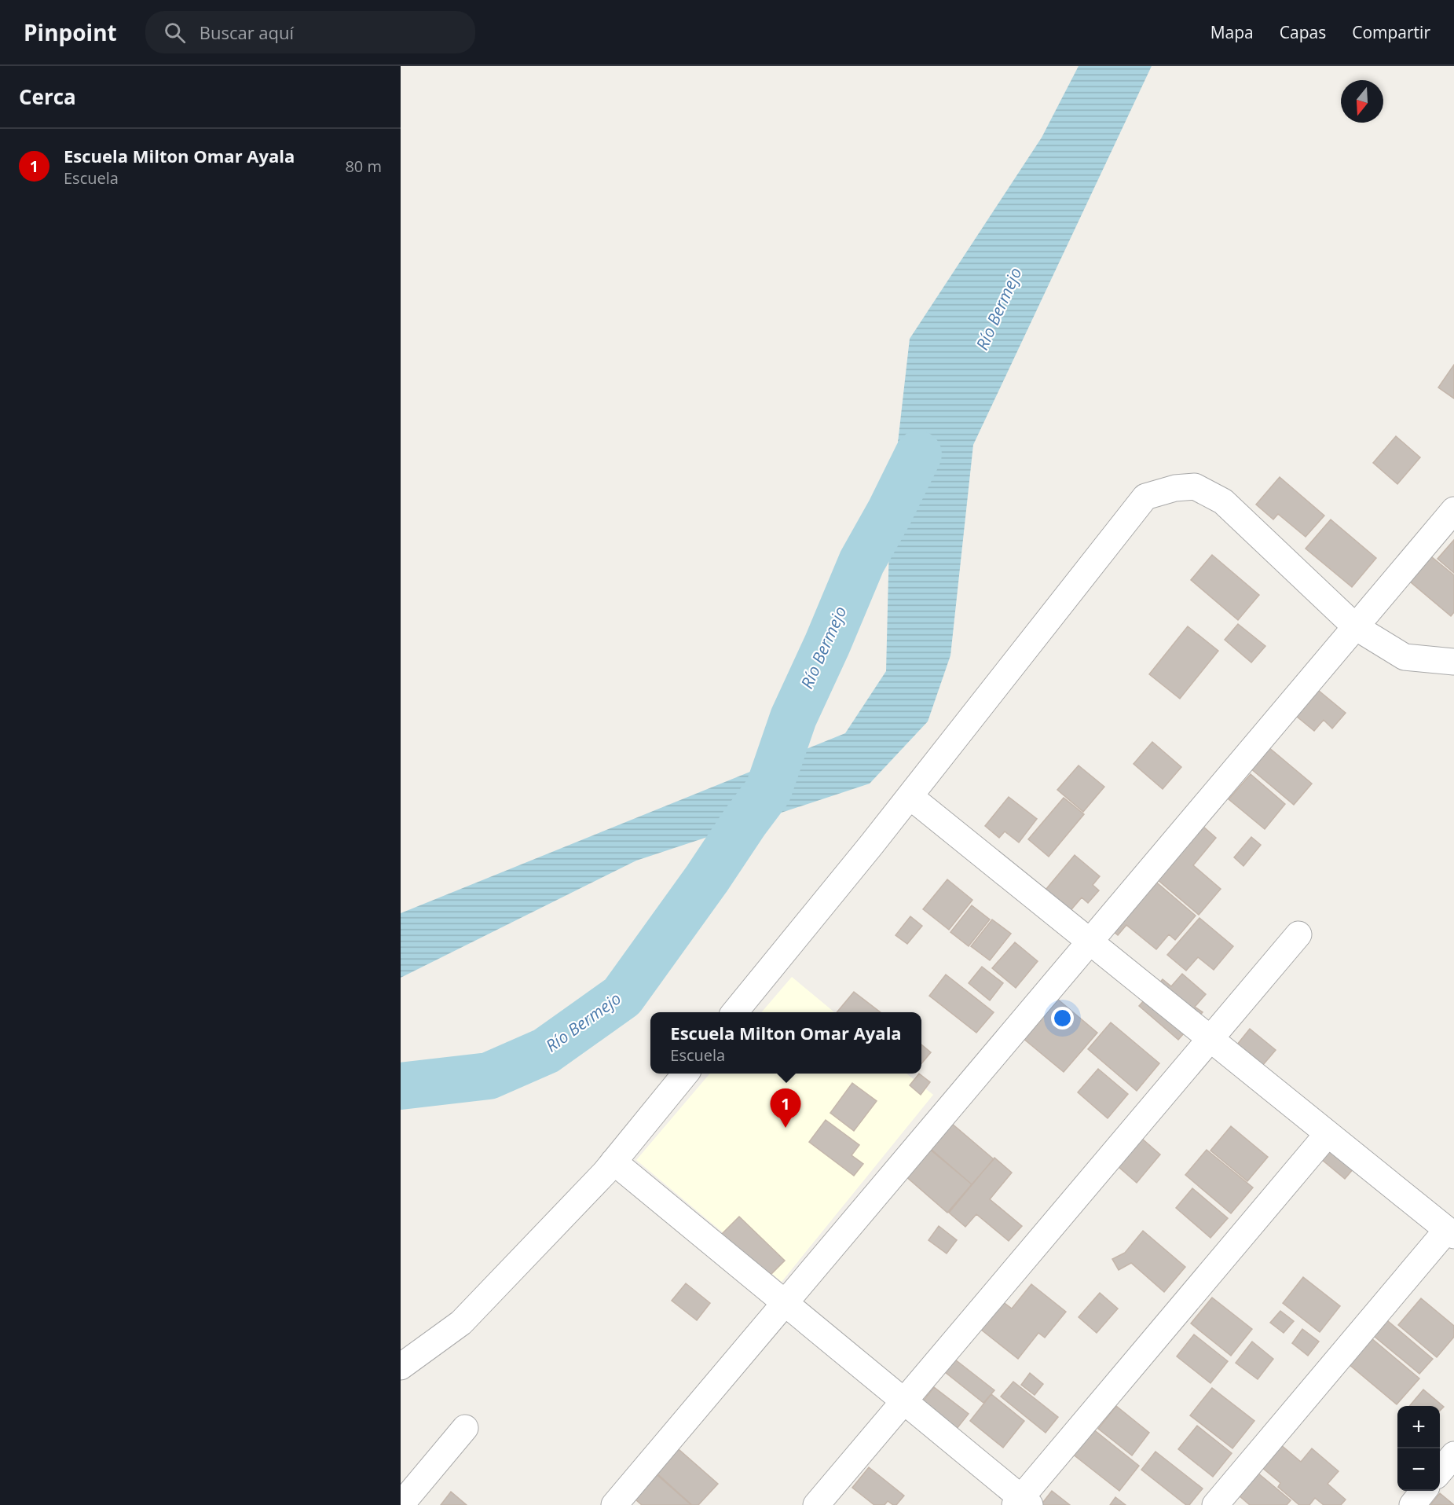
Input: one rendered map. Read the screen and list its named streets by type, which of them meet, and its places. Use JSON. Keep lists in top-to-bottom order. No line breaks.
{"water":["Río Bermejo"],"north":"bottom","page":{"header":"Pinpoint","search":"Buscar aquí","nav":["Mapa","Capas","Compartir"],"heading":"Cerca","list":[{"mark":"1","name":"Escuela Milton Omar Ayala","note":"Escuela","value":"80 m"}],"popup":["Escuela Milton Omar Ayala","Escuela"],"pins":"1","map_buttons":["+","−"]}}
